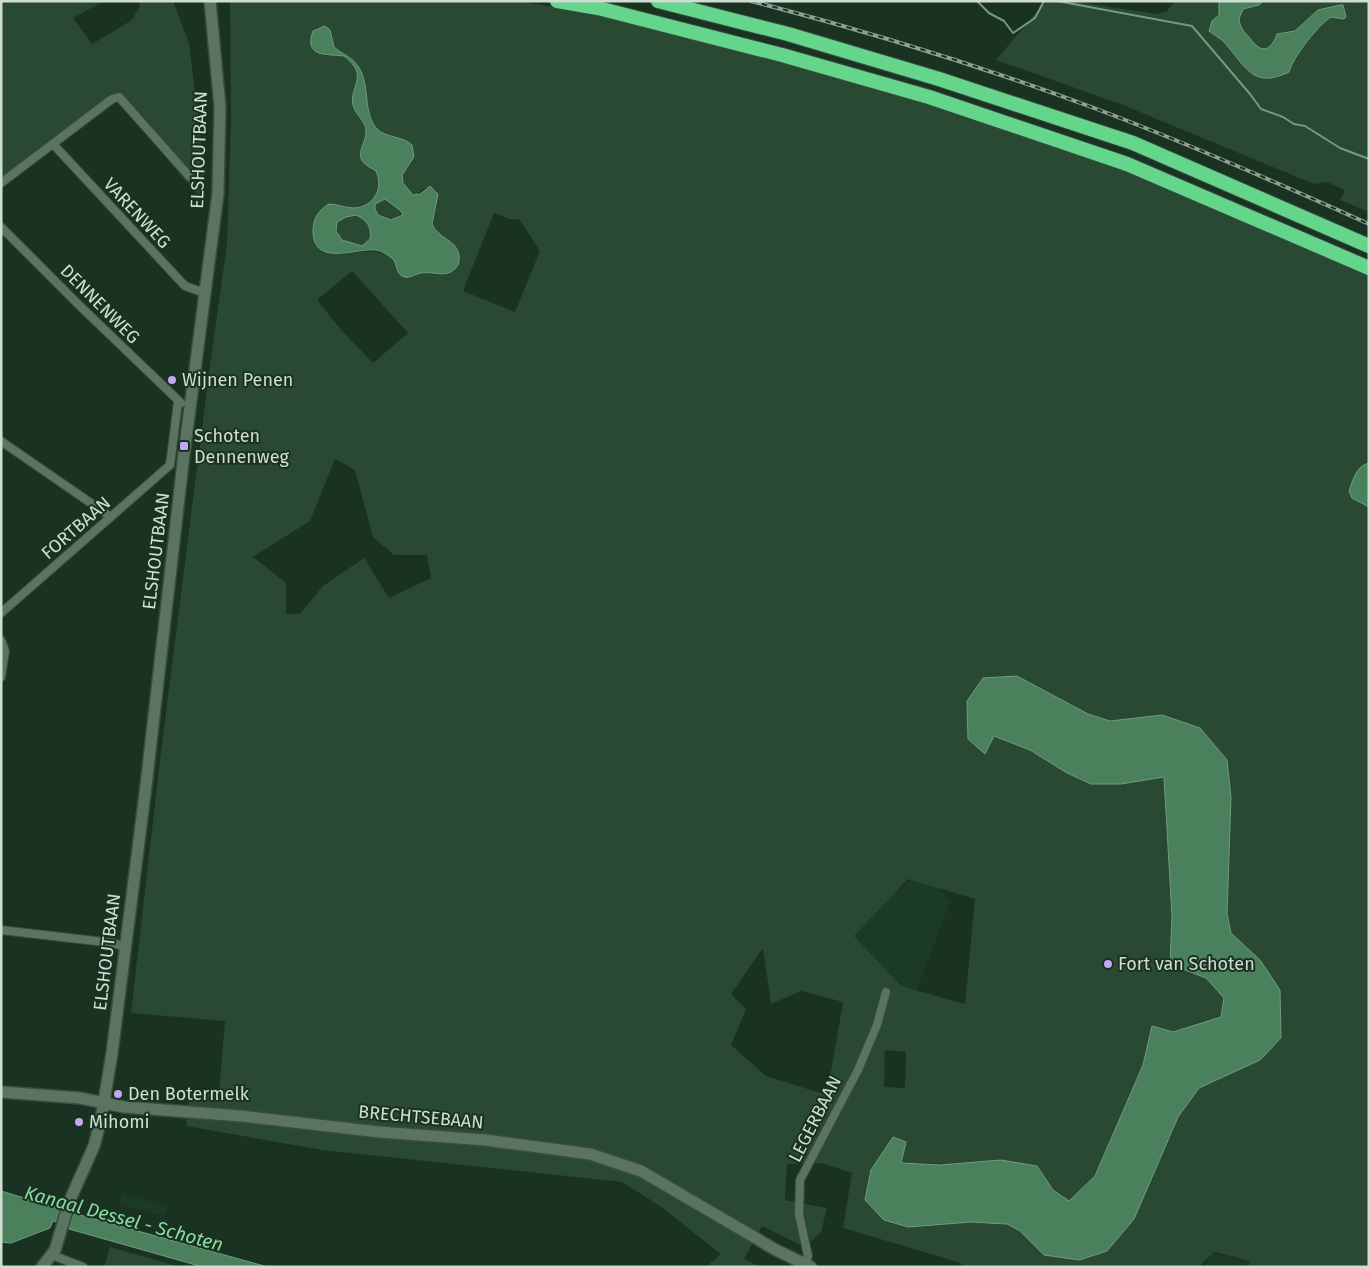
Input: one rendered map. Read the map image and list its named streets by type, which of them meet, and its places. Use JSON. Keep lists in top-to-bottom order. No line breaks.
{"streets":{"main road":["ELSHOUTBAAN","BRECHTSEBAAN"],"street":["VARENWEG","DENNENWEG","FORTBAAN","LEGERBAAN"]},"crossings":[["ELSHOUTBAAN","VARENWEG"],["ELSHOUTBAAN","BRECHTSEBAAN"],["DENNENWEG","FORTBAAN"],["BRECHTSEBAAN","LEGERBAAN"]],"water":["Kanaal Dessel - Schoten"],"places":{"other":["Wijnen Penen","Fort van Schoten","Den Botermelk","Mihomi"],"transit":["Schoten Dennenweg"]}}
